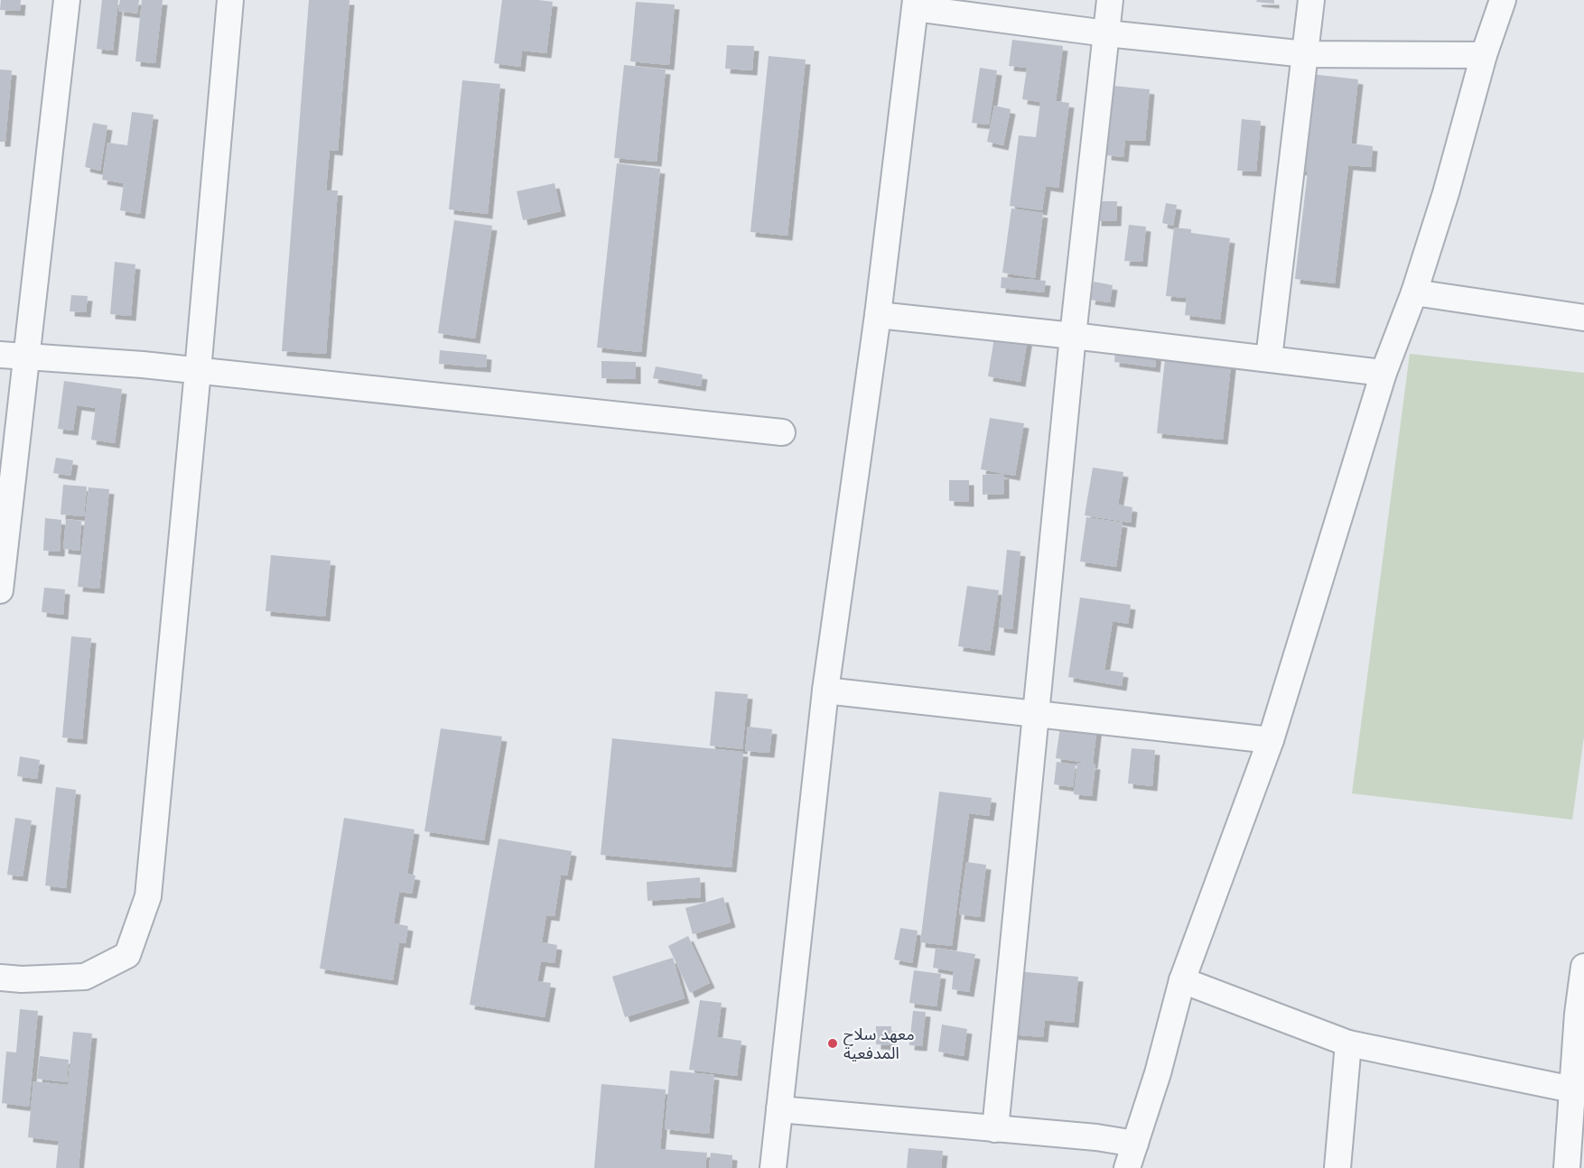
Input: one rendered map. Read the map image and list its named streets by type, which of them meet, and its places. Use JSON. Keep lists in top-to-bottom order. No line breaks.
{"places":["معهد سلاح المدفعية"]}
